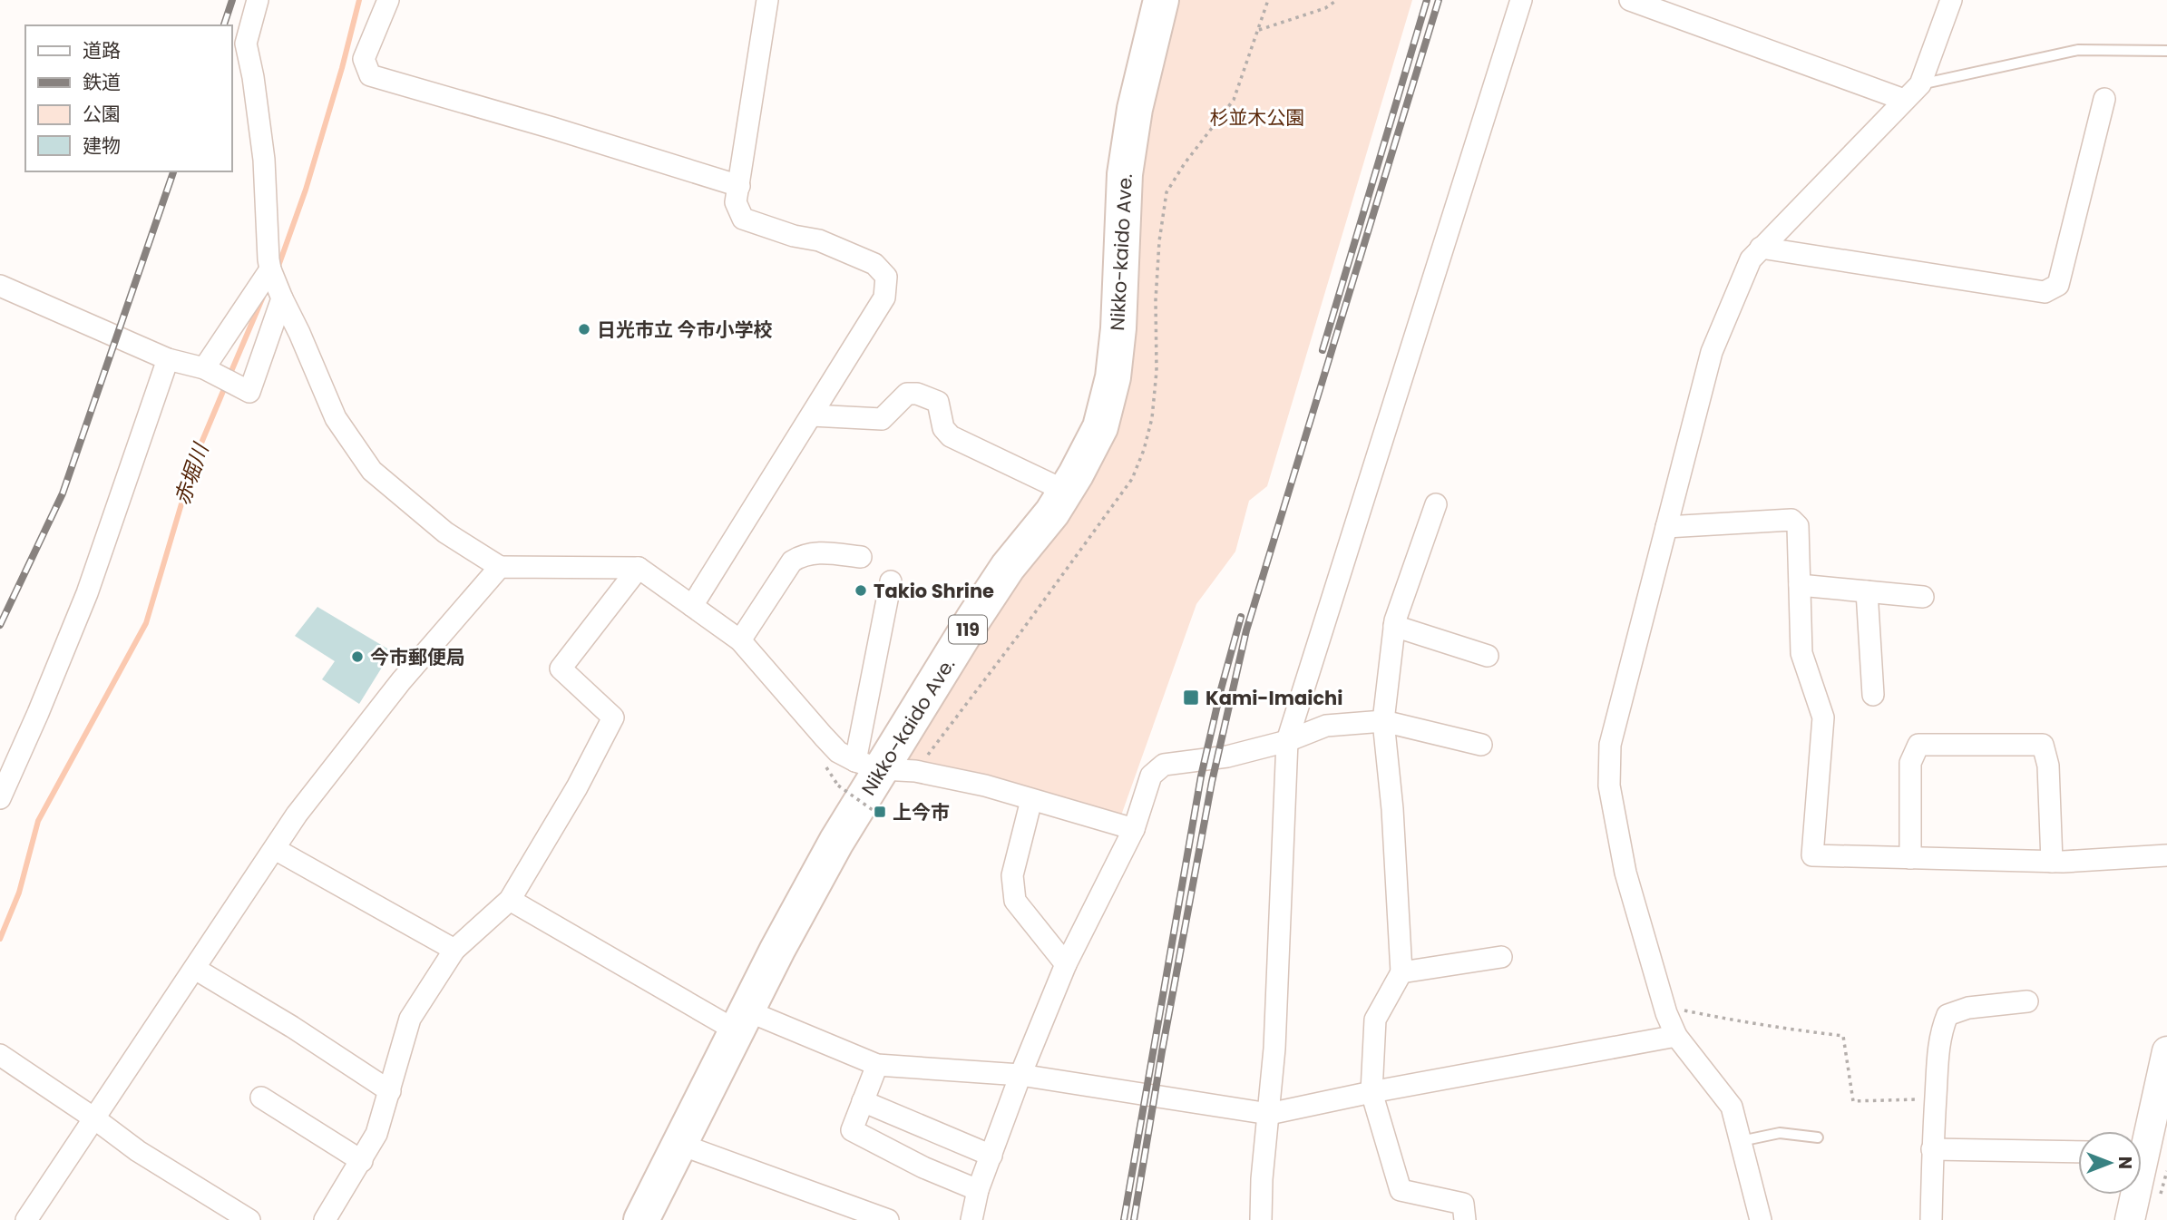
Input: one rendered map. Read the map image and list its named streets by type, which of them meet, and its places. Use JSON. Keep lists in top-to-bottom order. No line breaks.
{"streets":{"highway":["Nikko-kaido Ave.","119"]},"water":["赤堀川"],"parks":["杉並木公園"],"places":{"other":["日光市立 今市小学校","Takio Shrine","今市郵便局"],"transit":["Kami-Imaichi","上今市"]},"legend":["道路","鉄道","公園","建物"],"north":"right"}
